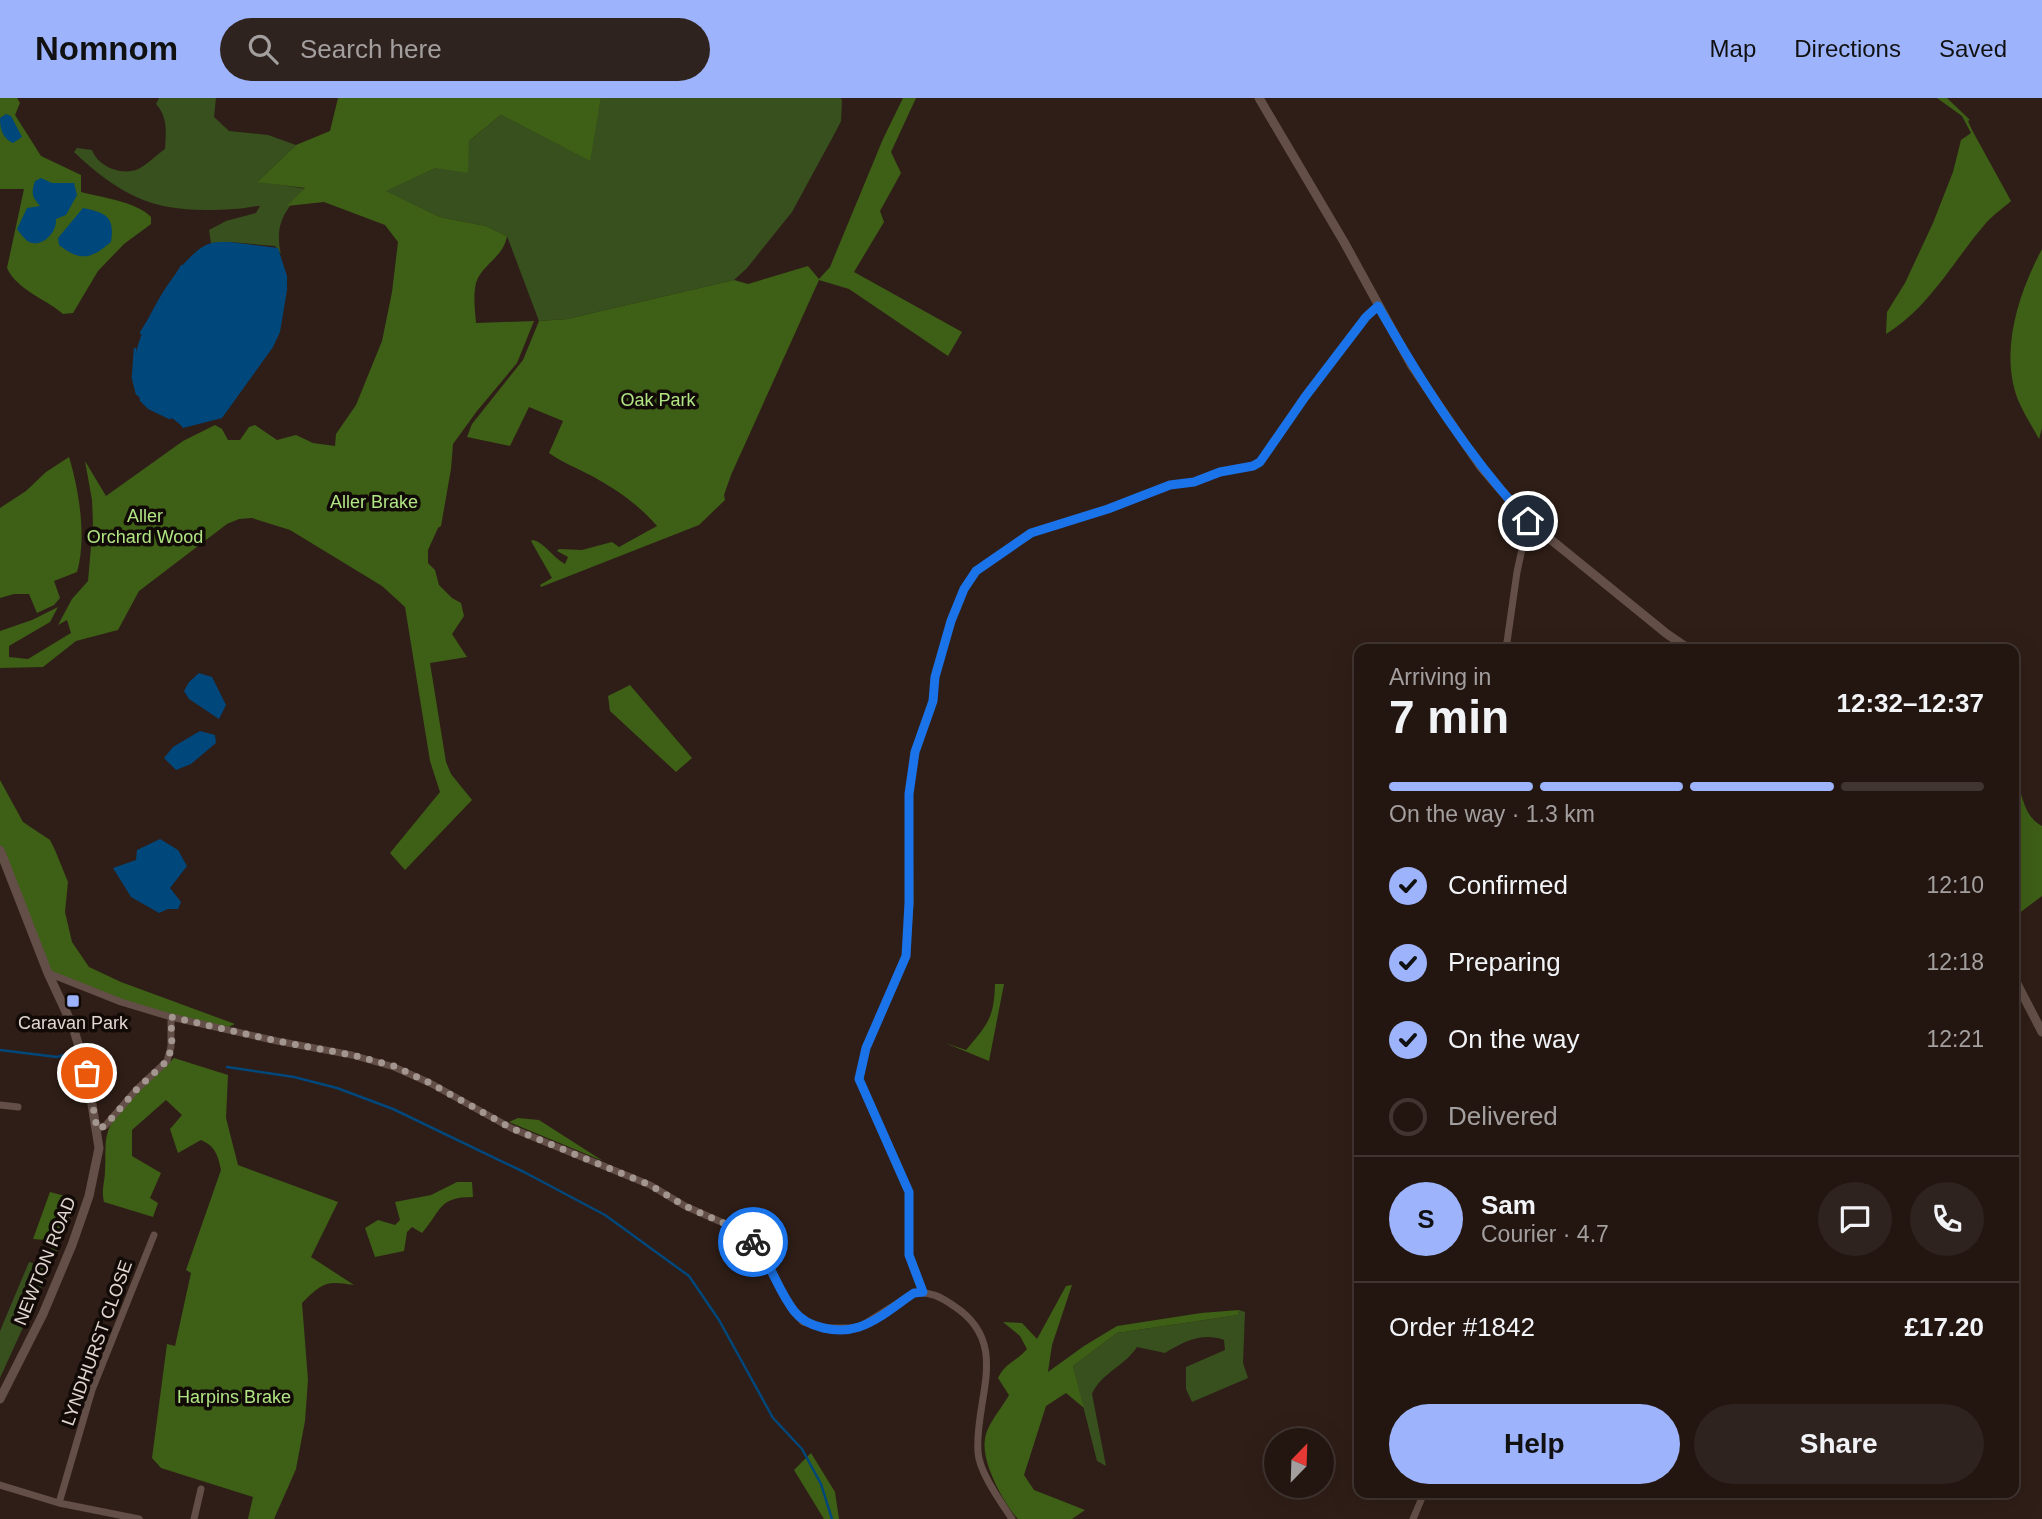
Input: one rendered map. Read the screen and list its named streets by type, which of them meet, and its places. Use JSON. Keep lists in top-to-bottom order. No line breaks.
{"streets":{"street":["NEWTON ROAD","LYNDHURST CLOSE"]},"parks":["Oak Park","Aller Brake","Aller Orchard Wood","Harpins Brake"],"places":{"transit":["Caravan Park"]},"north":"top right","page":{"header":"Nomnom","search":"Search here","nav":["Map","Directions","Saved"],"heading":["7 min","Arriving in","12:32–12:37"],"panel":["Sam","Courier · 4.7","Order #1842","£17.20"],"bar":"On the way · 1.3 km","list":[["Confirmed","12:10"],["Preparing","12:18"],["On the way","12:21"],"Delivered"],"round":"S","buttons":["Help","Share"]}}
